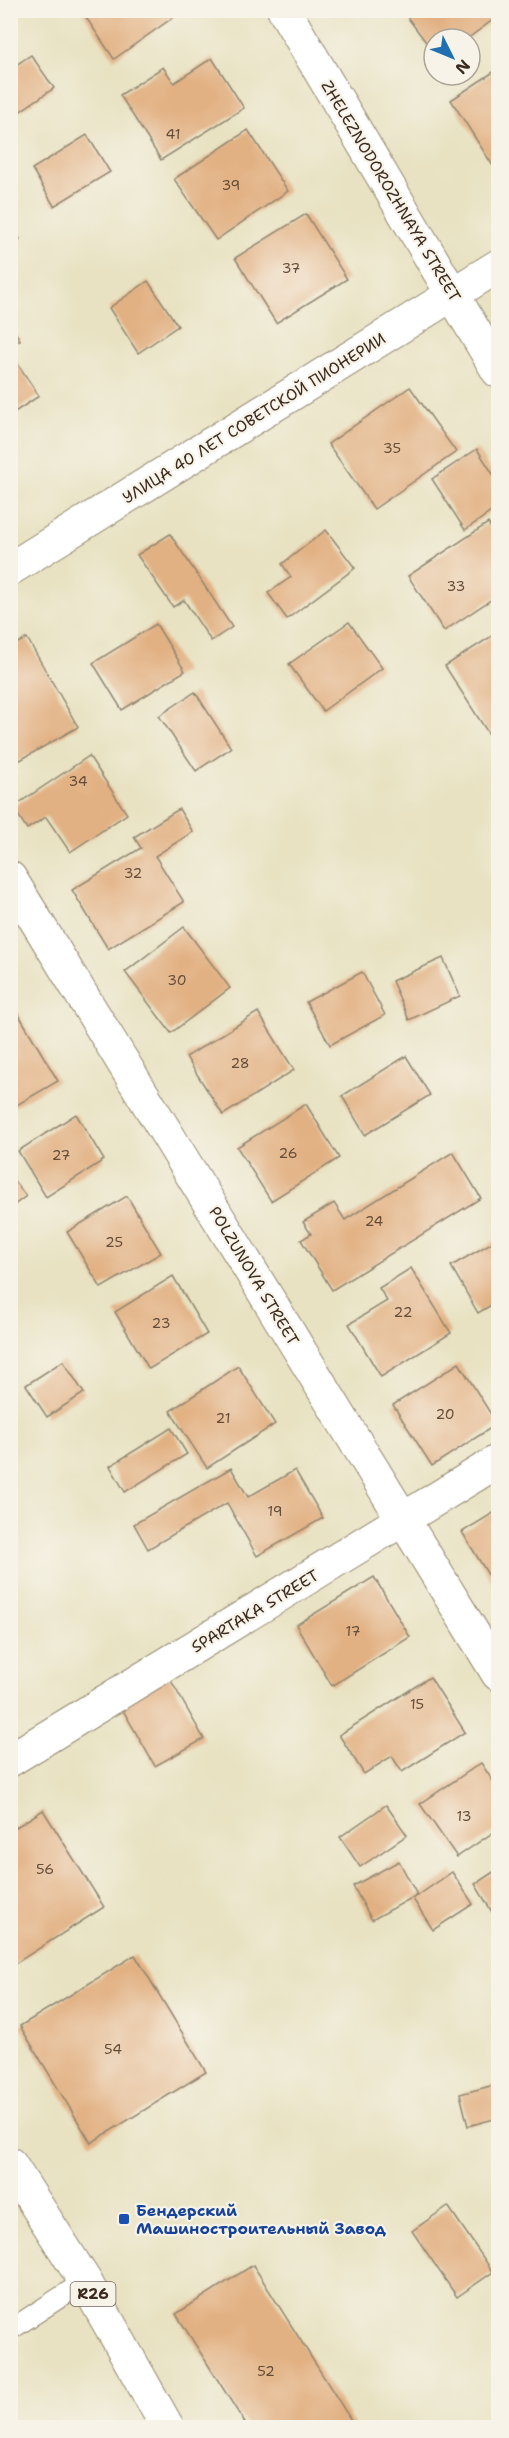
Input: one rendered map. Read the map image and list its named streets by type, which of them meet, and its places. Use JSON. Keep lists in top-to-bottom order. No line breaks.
{"streets":{"street":["ZHELEZNODOROZHNAYA STREET","УЛИЦА 40 ЛЕТ СОВЕТСКОЙ ПИОНЕРИИ","POLZUNOVA STREET","SPARTAKA STREET","R26"]},"crossings":[["ZHELEZNODOROZHNAYA STREET","УЛИЦА 40 ЛЕТ СОВЕТСКОЙ ПИОНЕРИИ"],["POLZUNOVA STREET","SPARTAKA STREET"]],"places":{"transit":["Бендерский Машиностроительный Завод"]},"house_numbers":["41","39","37","35","33","34","32","30","28","26","27","24","25","22","23","20","21","19","17","15","13","56","54","52"],"north":"bottom right"}
